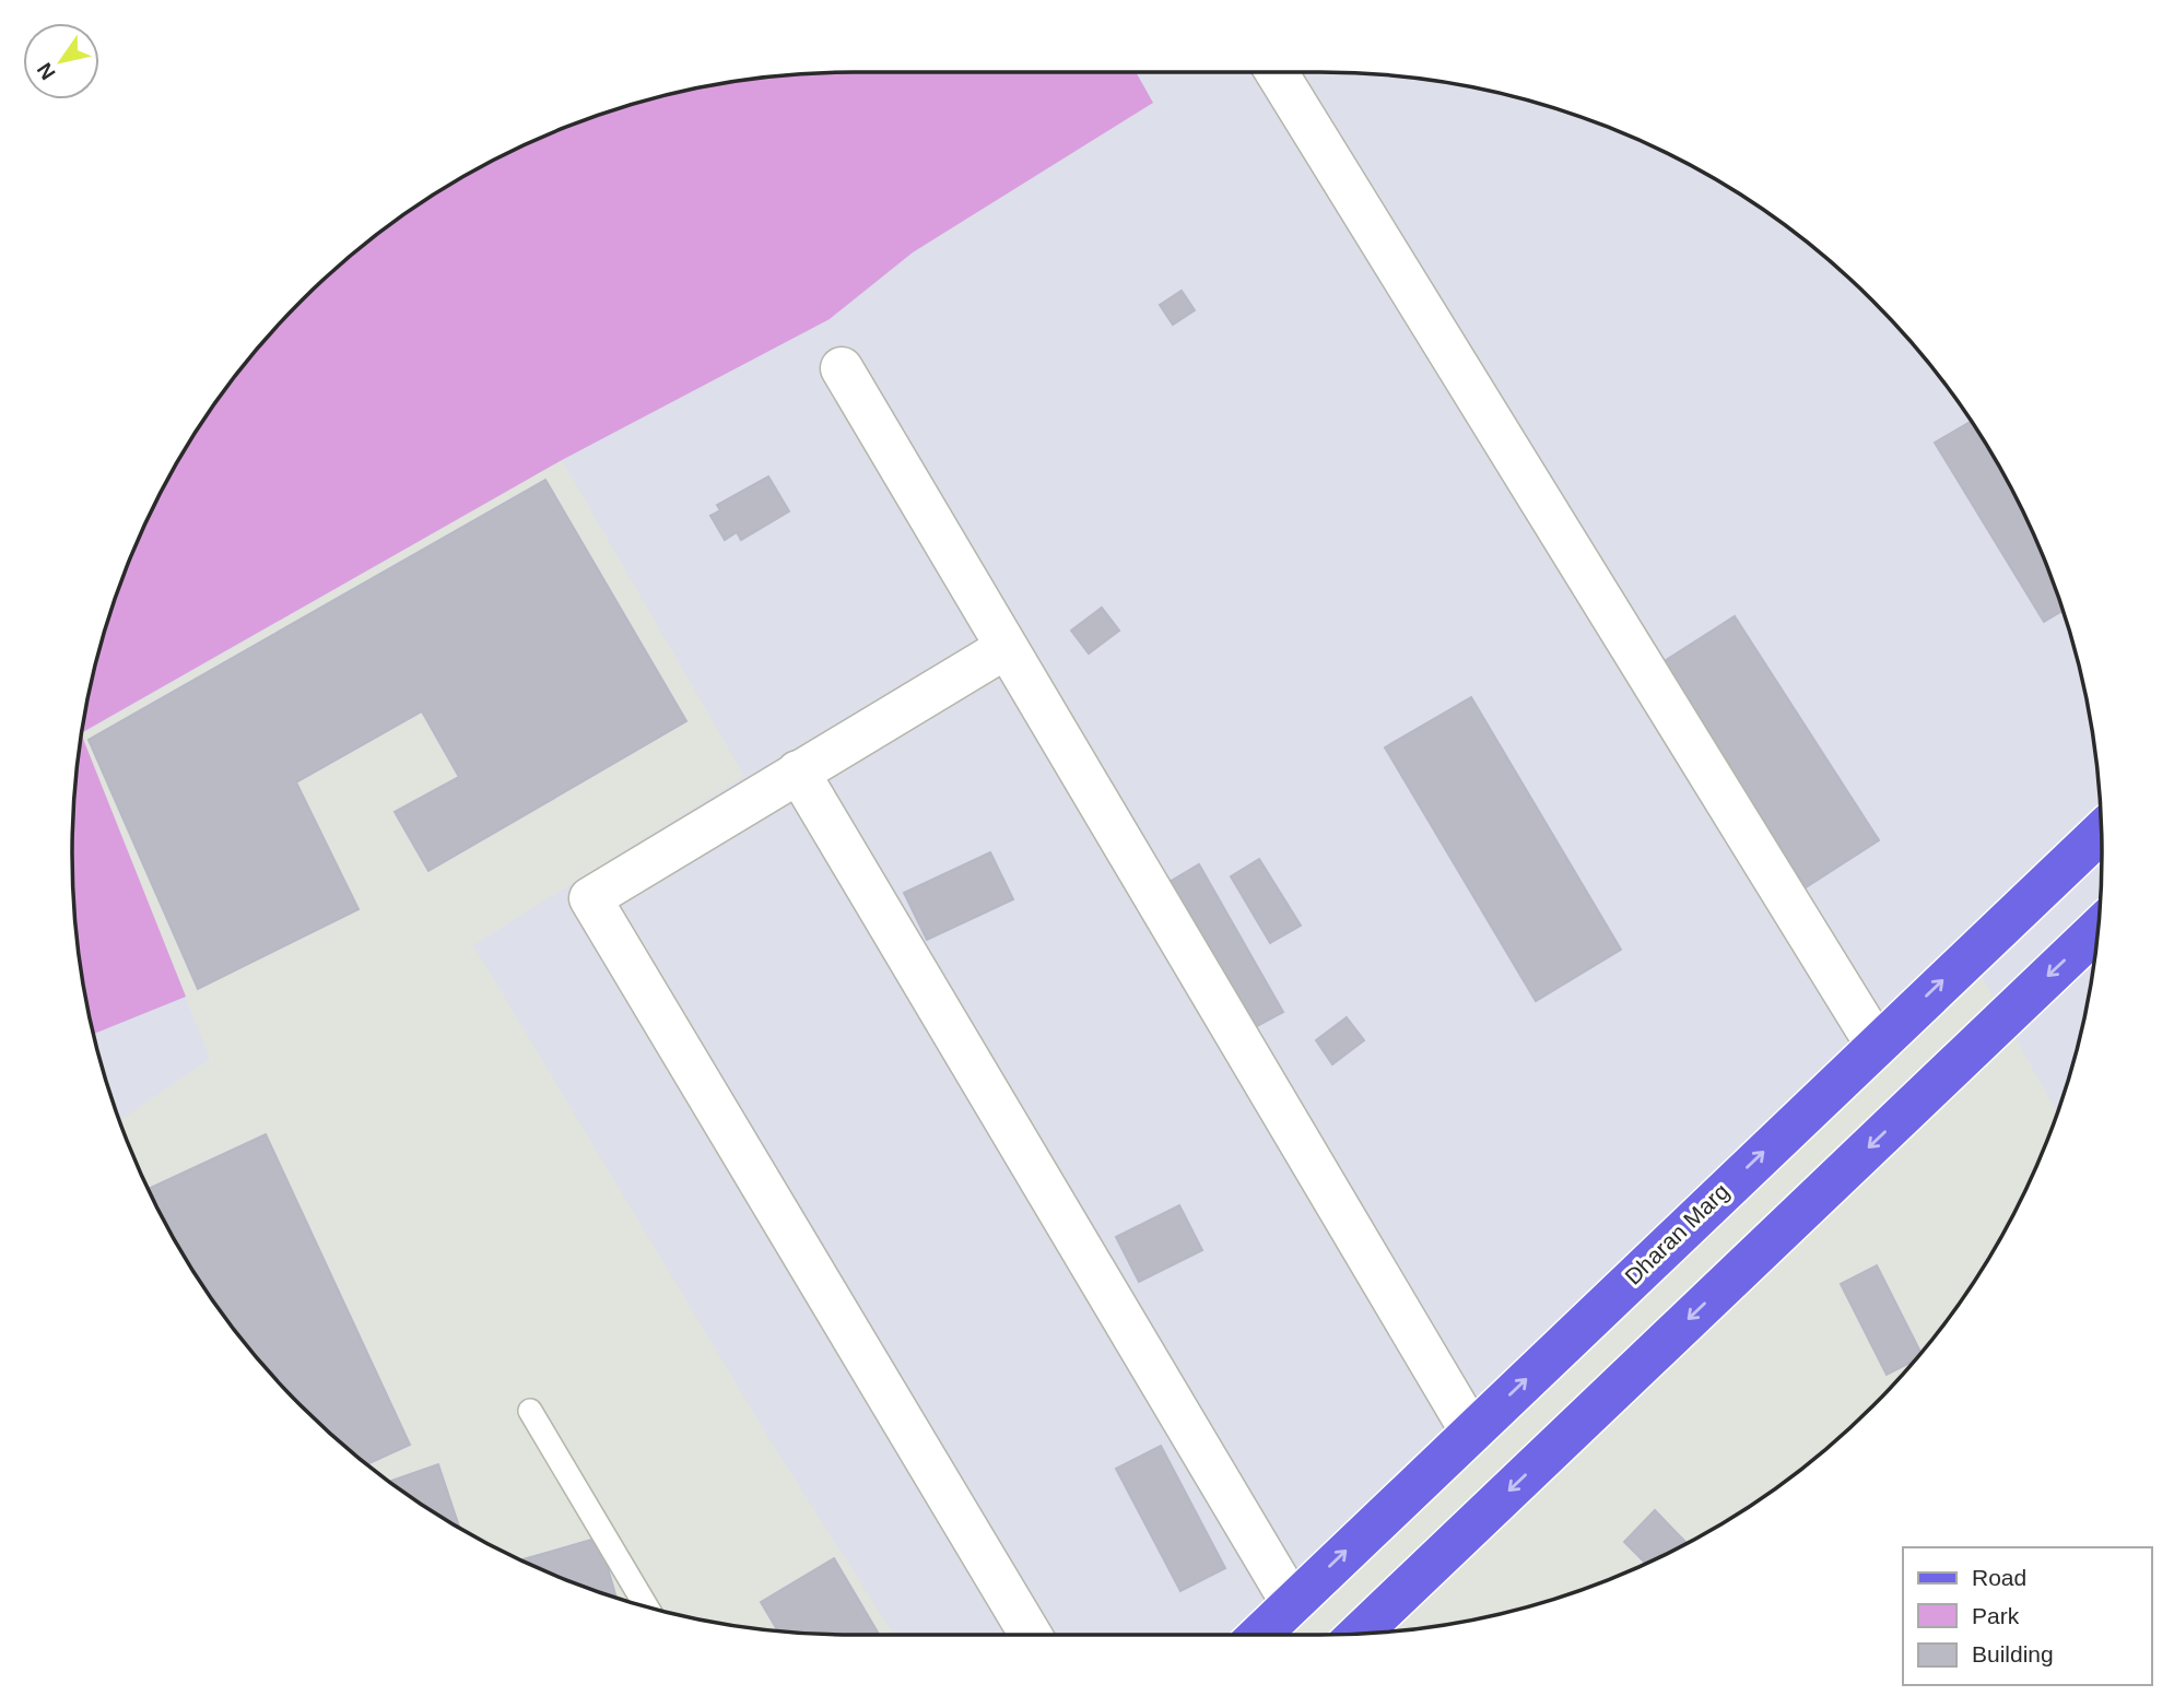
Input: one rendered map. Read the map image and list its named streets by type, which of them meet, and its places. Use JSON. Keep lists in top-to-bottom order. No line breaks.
{"streets":{"main road":["Dharan Marg"]},"legend":["Road","Park","Building"],"north":"bottom left"}
